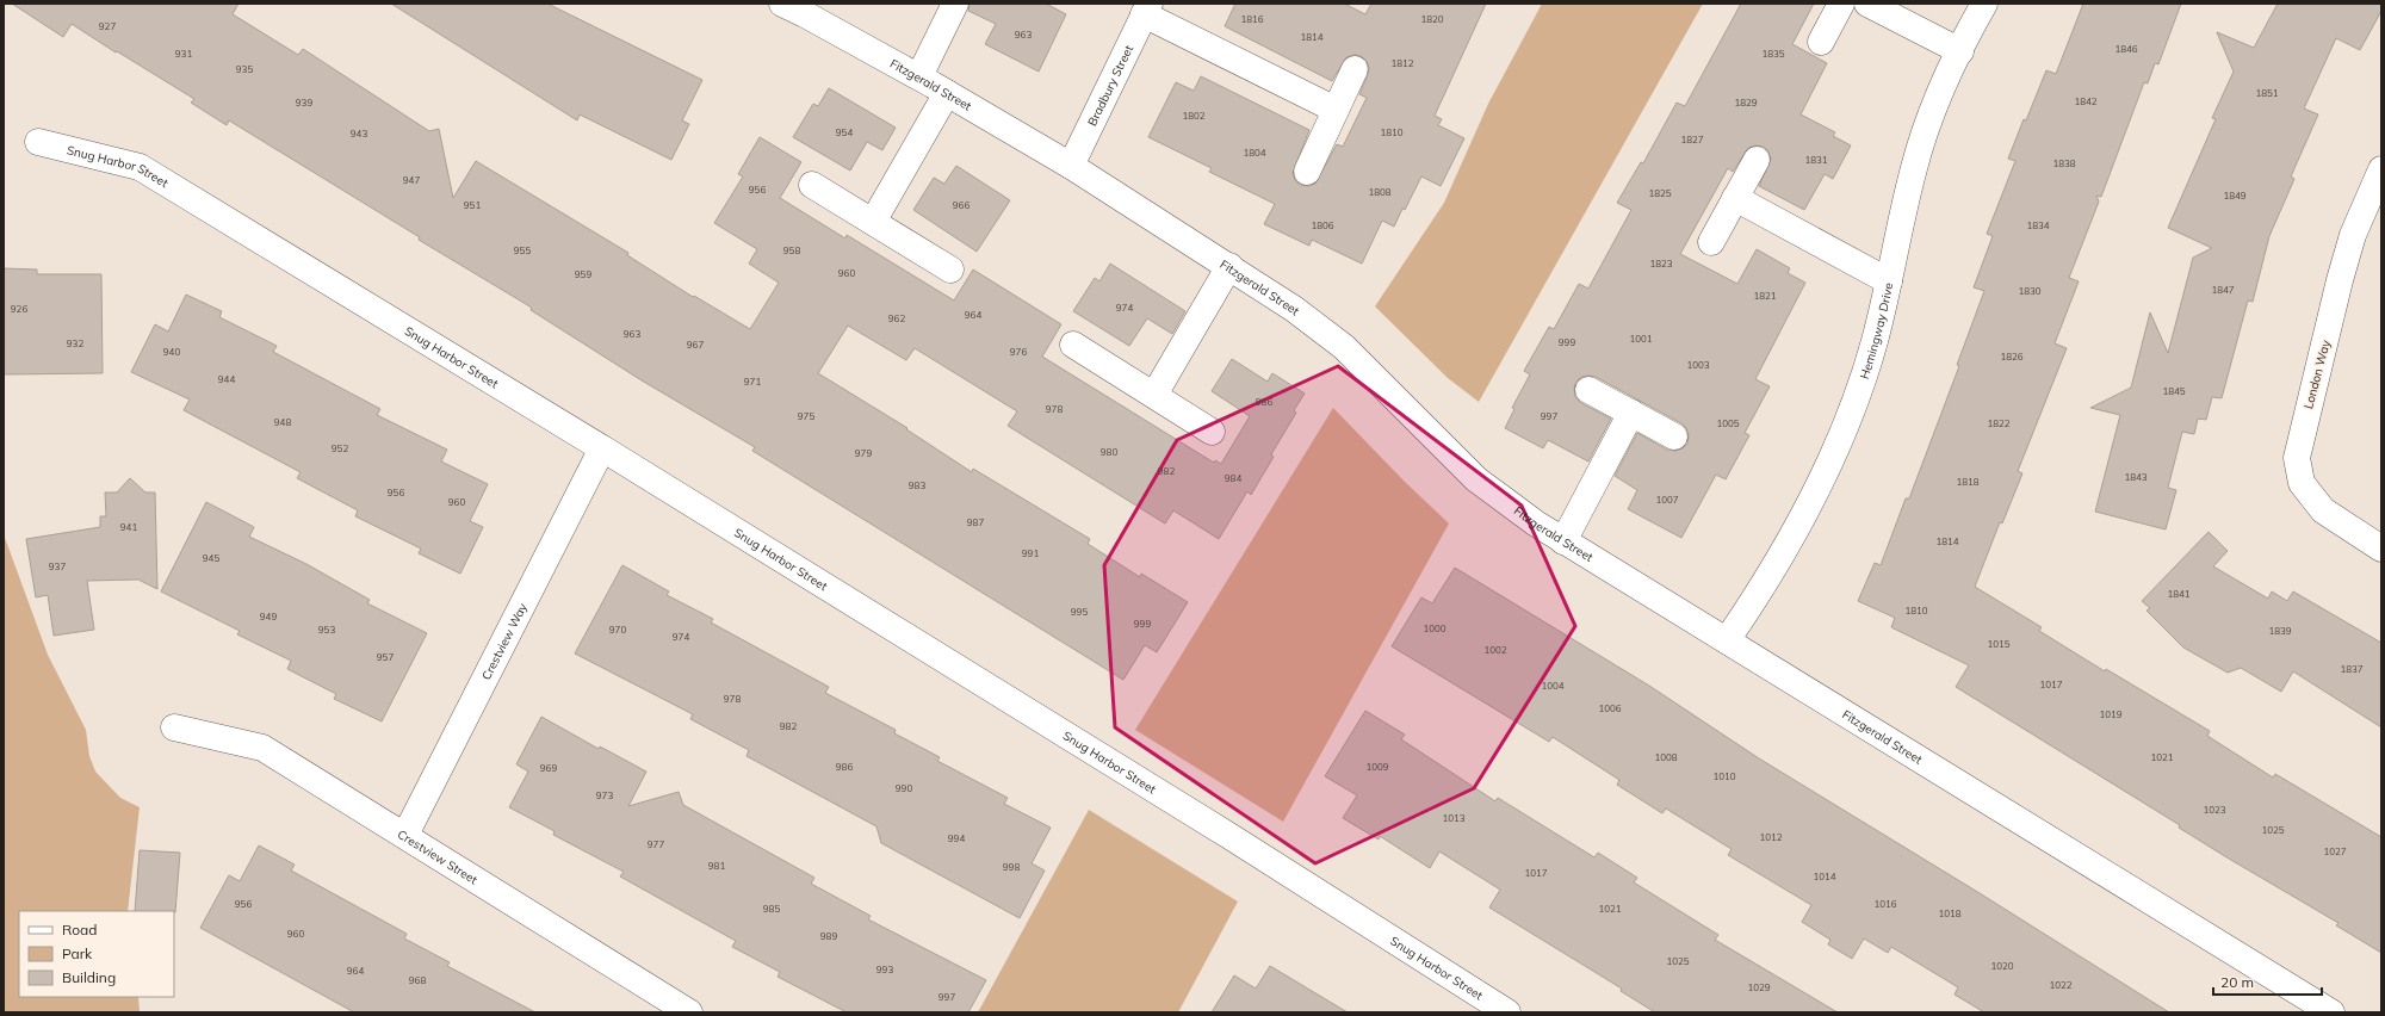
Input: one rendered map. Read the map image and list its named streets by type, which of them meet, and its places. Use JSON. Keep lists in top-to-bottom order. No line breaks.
{"streets":{"street":["Fitzgerald Street","Bradbury Street","Snug Harbor Street","Hemingway Drive","London Way","Crestview Way","Crestview Street"]},"crossings":[["Fitzgerald Street","Bradbury Street"],["Fitzgerald Street","Hemingway Drive"],["Snug Harbor Street","Crestview Way"],["Crestview Way","Crestview Street"]],"house_numbers":["1816","1820","927","963","1814","1846","931","1835","1812","935","1851","1842","939","1829","1802","954","1810","943","1827","1804","1831","1838","947","956","1808","1825","1849","951","966","1806","1834","955","958","1823","960","959","1847","1830","1821","974","926","964","962","963","1001","999","932","967","940","976","1826","1003","944","971","1845","986","978","975","997","948","1005","1822","952","980","979","982","1843","984","1818","983","956","1007","960","987","941","1814","991","945","937","1841","1810","995","949","999","1000","953","970","1839","974","1015","1002","957","1837","1017","1004","978","1006","1019","982","1008","1021","986","1009","969","1010","990","973","1023","1013","1025","1012","994","977","1027","981","998","1017","1014","956","1016","985","1021","1018","960","989","1025","1020","993","964","968","1022","1029","997"],"legend":["Road","Park","Building"],"scale_bar":"20 m"}
